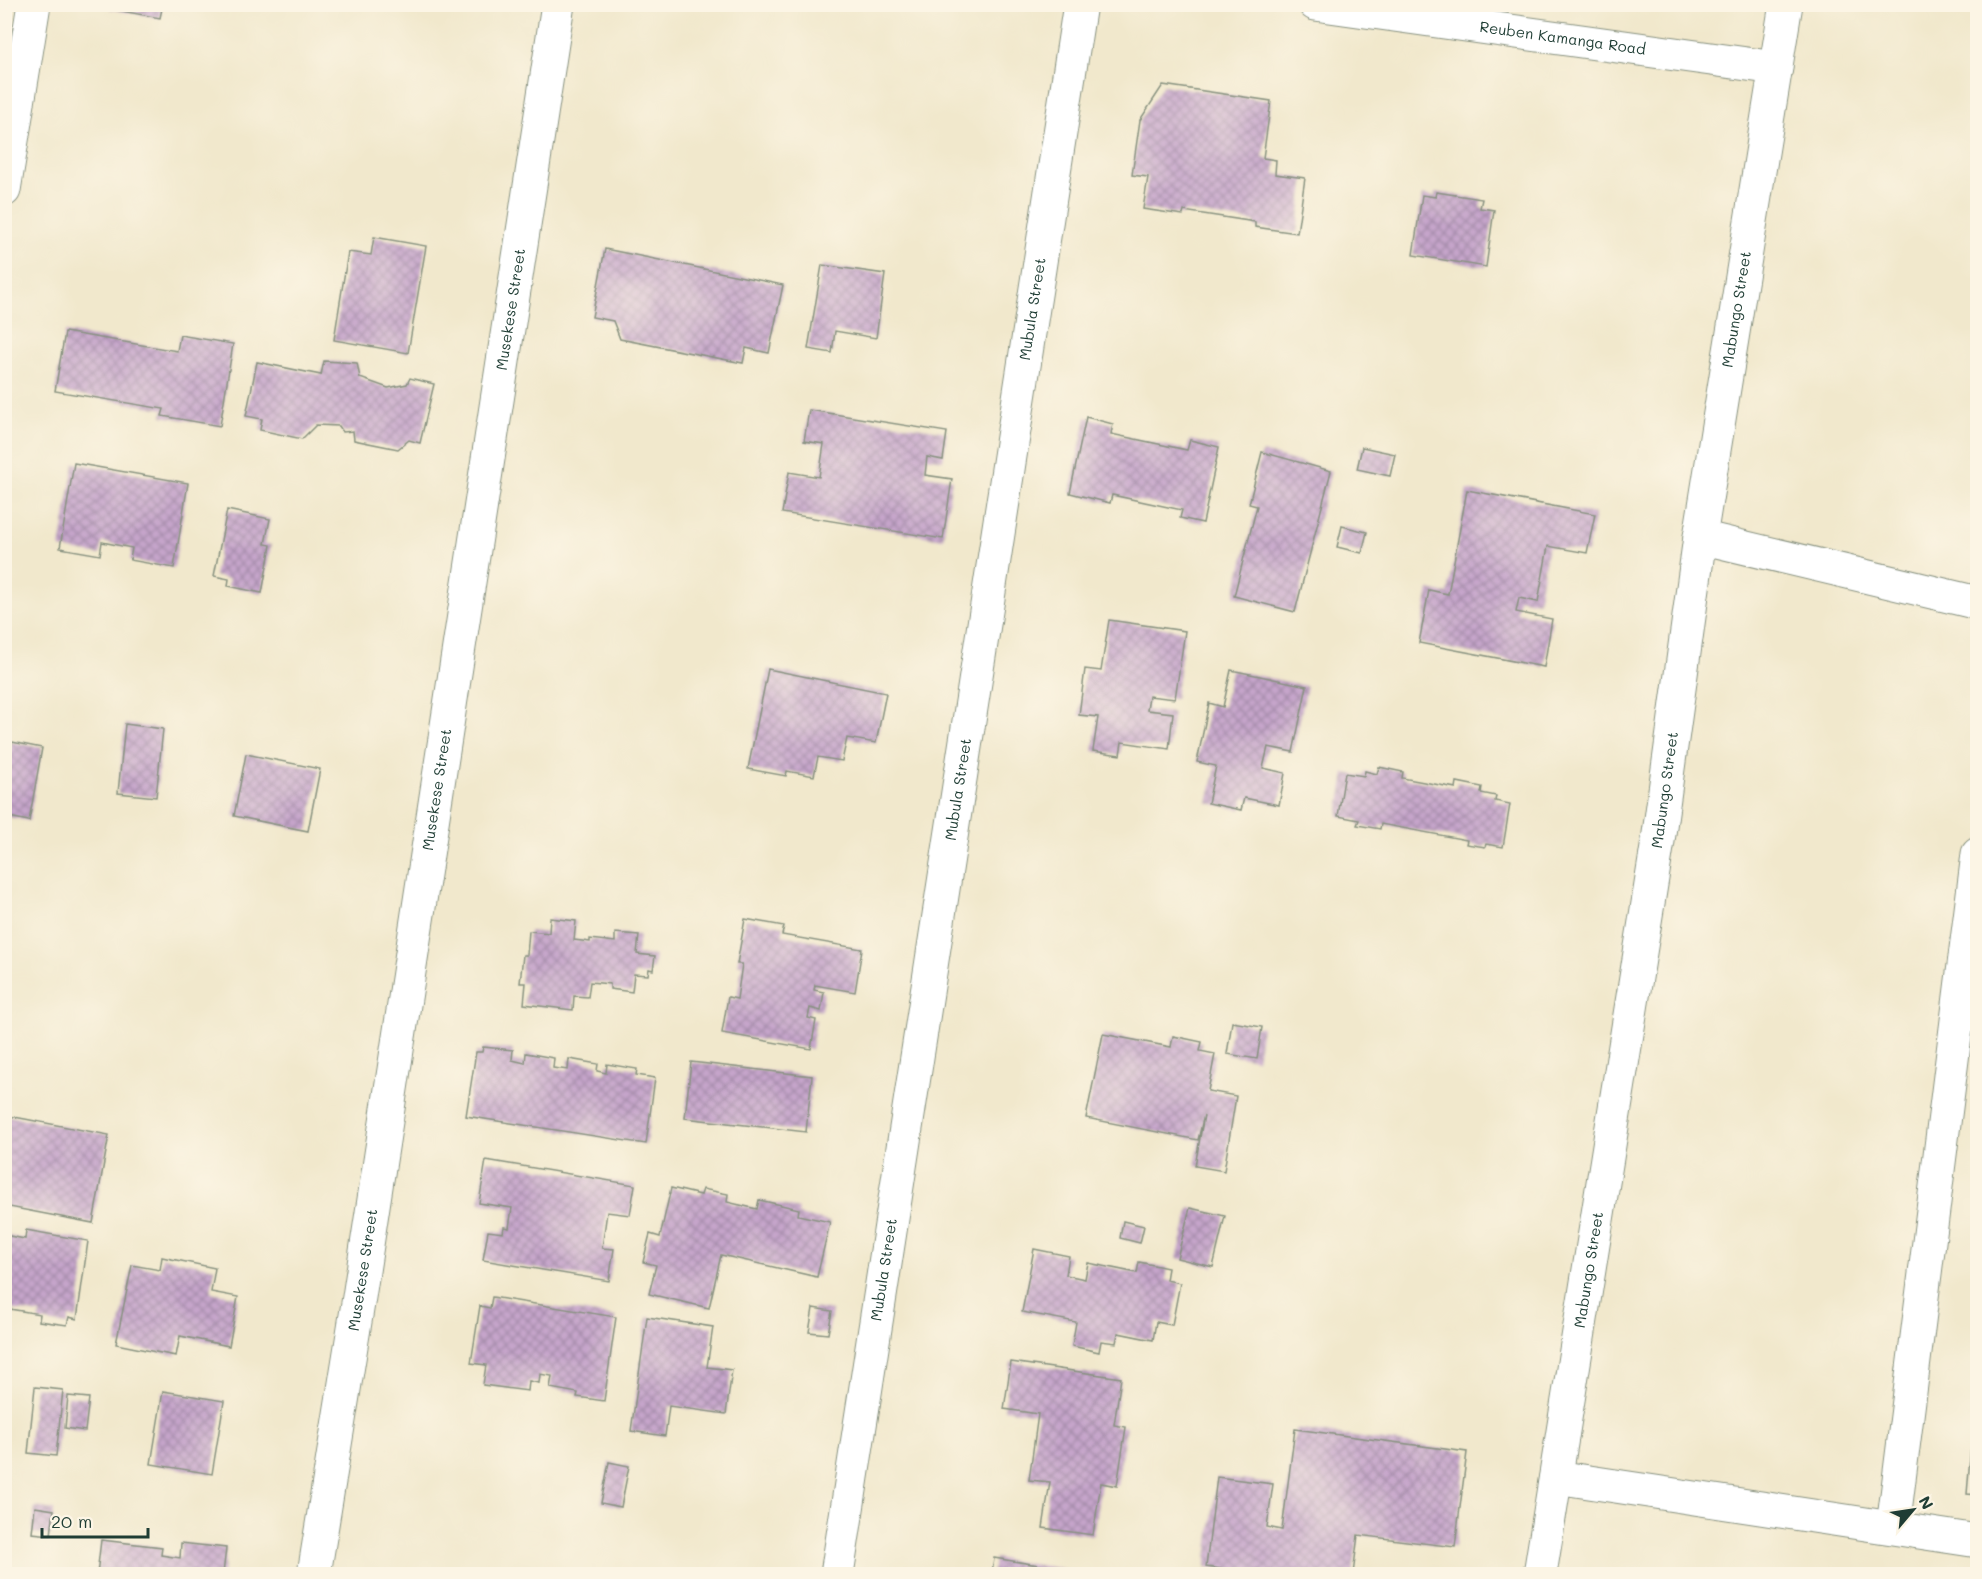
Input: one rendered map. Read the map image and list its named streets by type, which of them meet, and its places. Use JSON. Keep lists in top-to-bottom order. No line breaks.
{"streets":{"street":["Reuben Kamanga Road","Musekese Street","Mubula Street","Mabungo Street"]},"crossings":[["Reuben Kamanga Road","Mabungo Street"]],"scale_bar":"20 m","north":"top right"}
